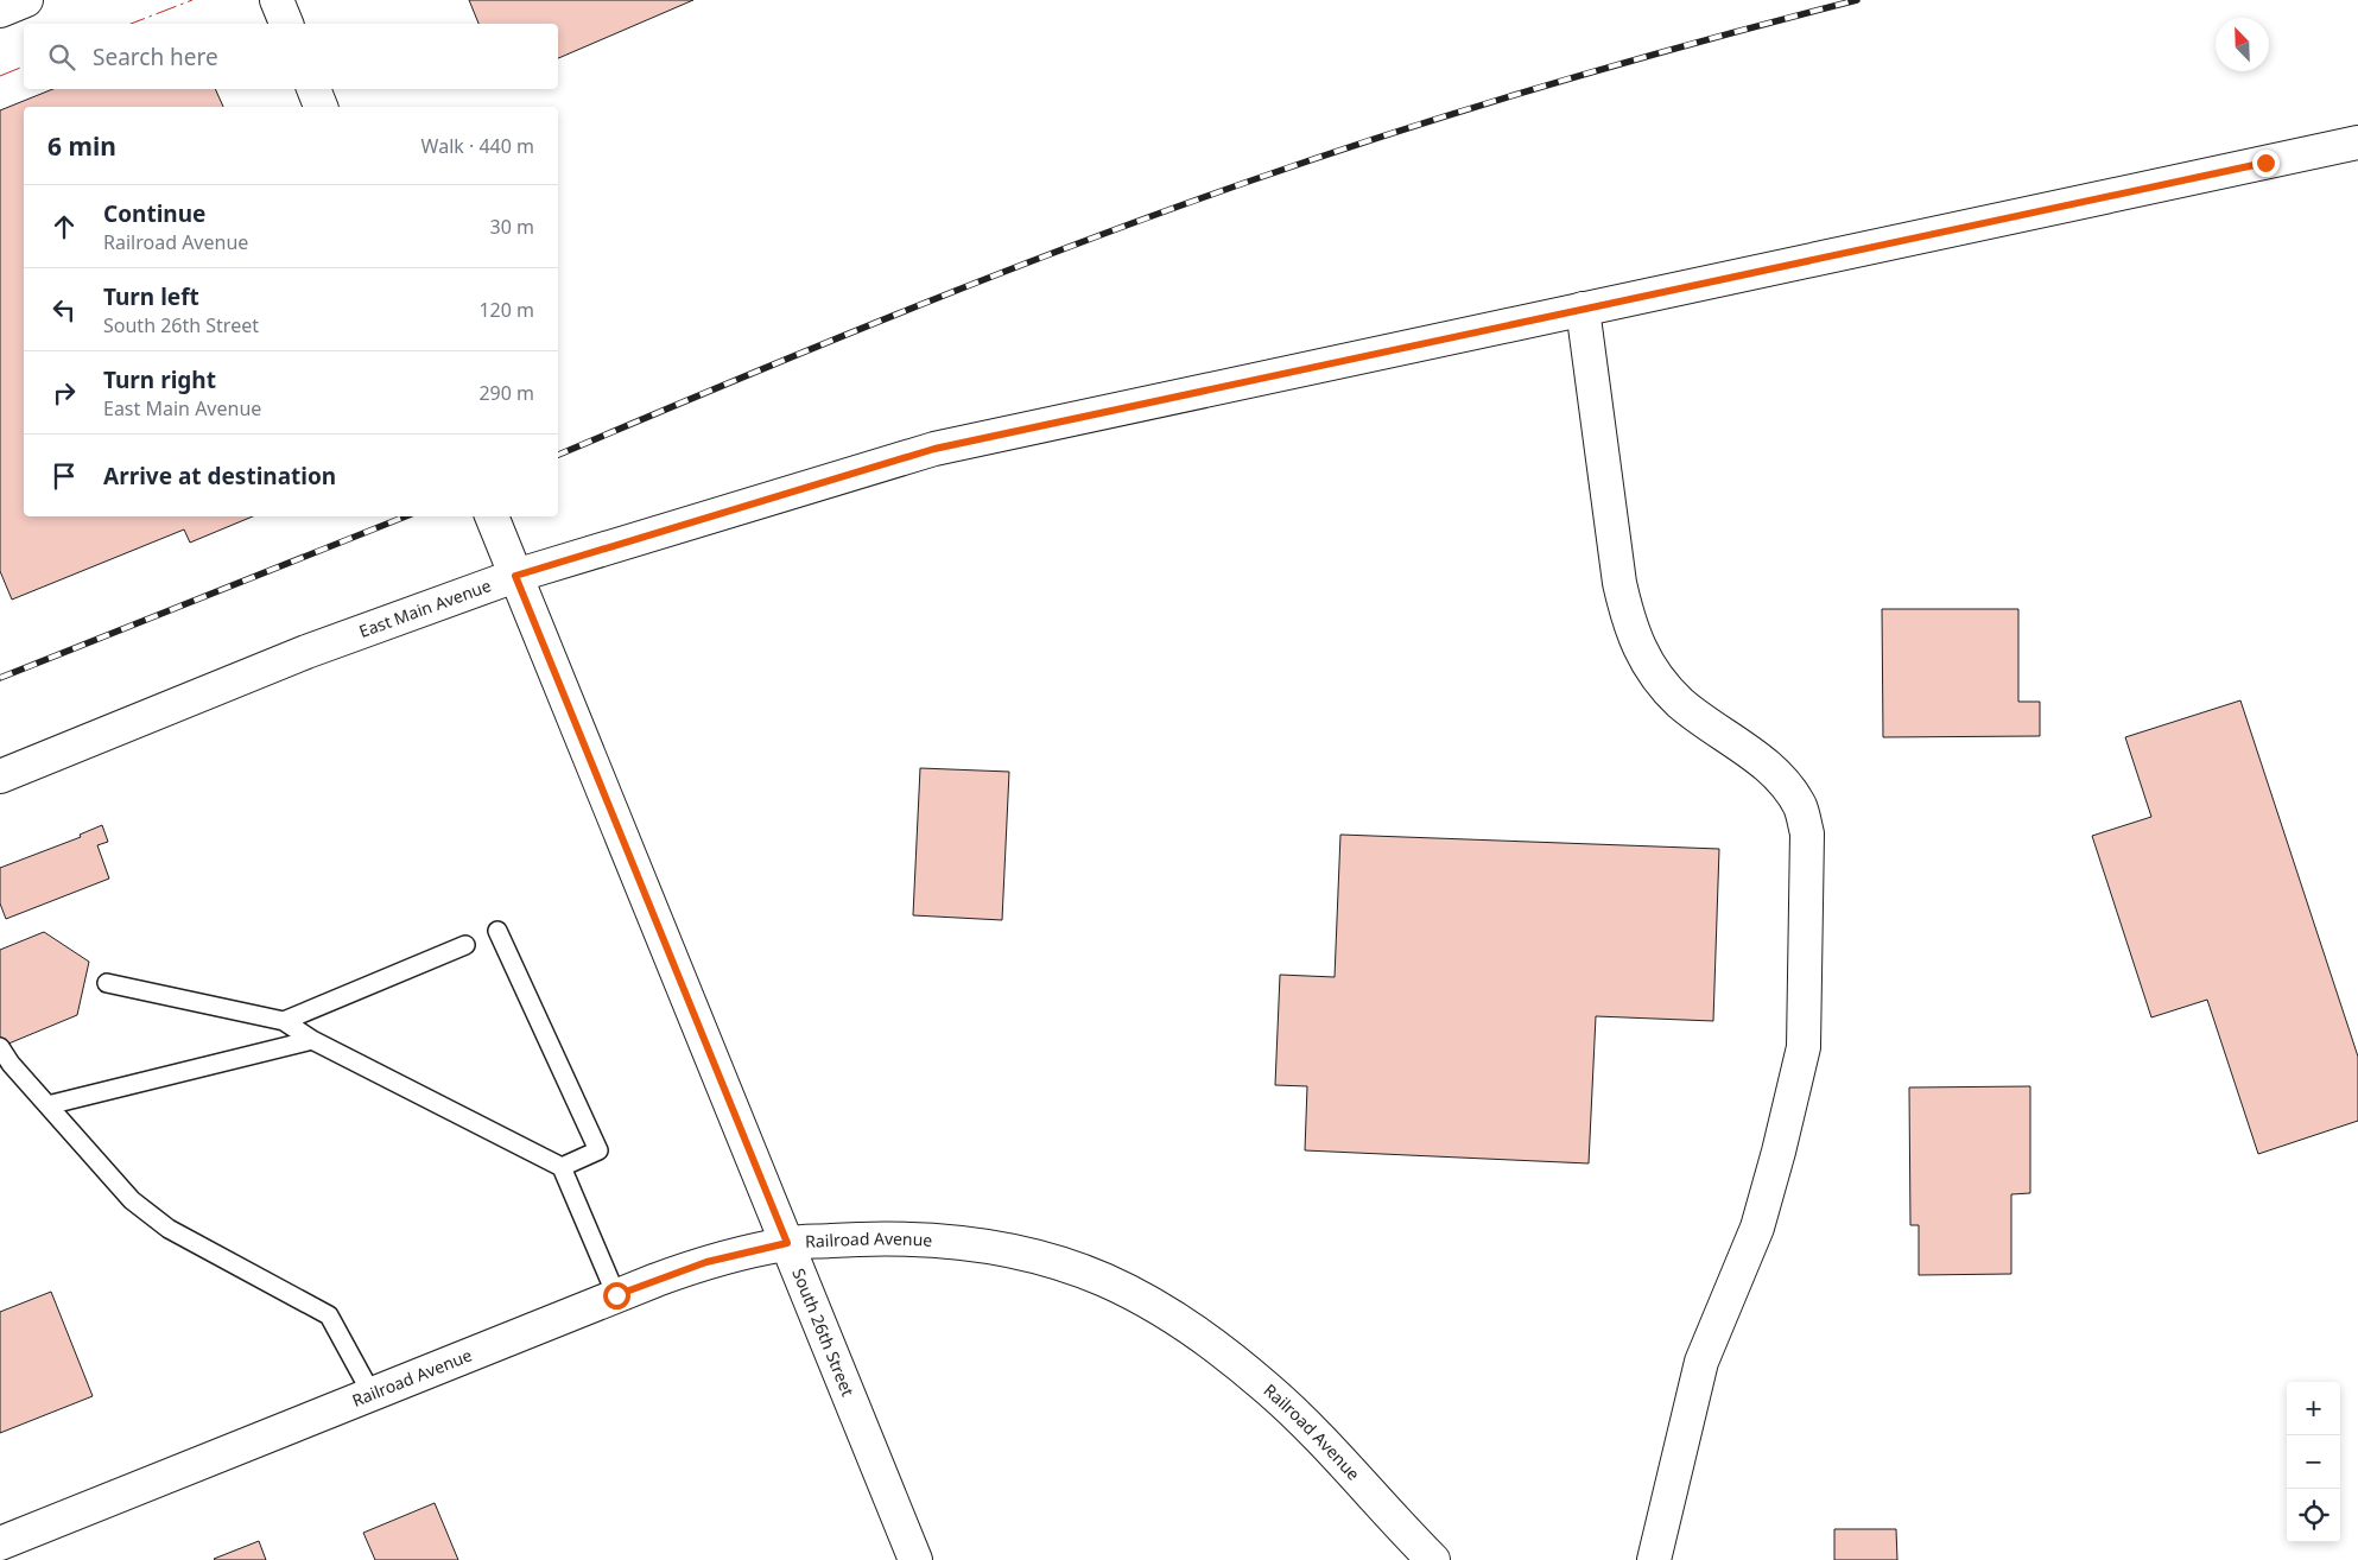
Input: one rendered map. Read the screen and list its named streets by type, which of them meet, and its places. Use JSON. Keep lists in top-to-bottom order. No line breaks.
{"streets":{"street":["East Main Avenue","Railroad Avenue","South 26th Street"]},"crossings":[["East Main Avenue","South 26th Street"],["Railroad Avenue","South 26th Street"]],"north":"top left","page":{"search":"Search here","heading":["6 min","Walk · 440 m"],"list":[["Continue","Railroad Avenue","30 m"],["Turn left","South 26th Street","120 m"],["Turn right","East Main Avenue","290 m"],"Arrive at destination"],"map_buttons":["+","−"]}}
